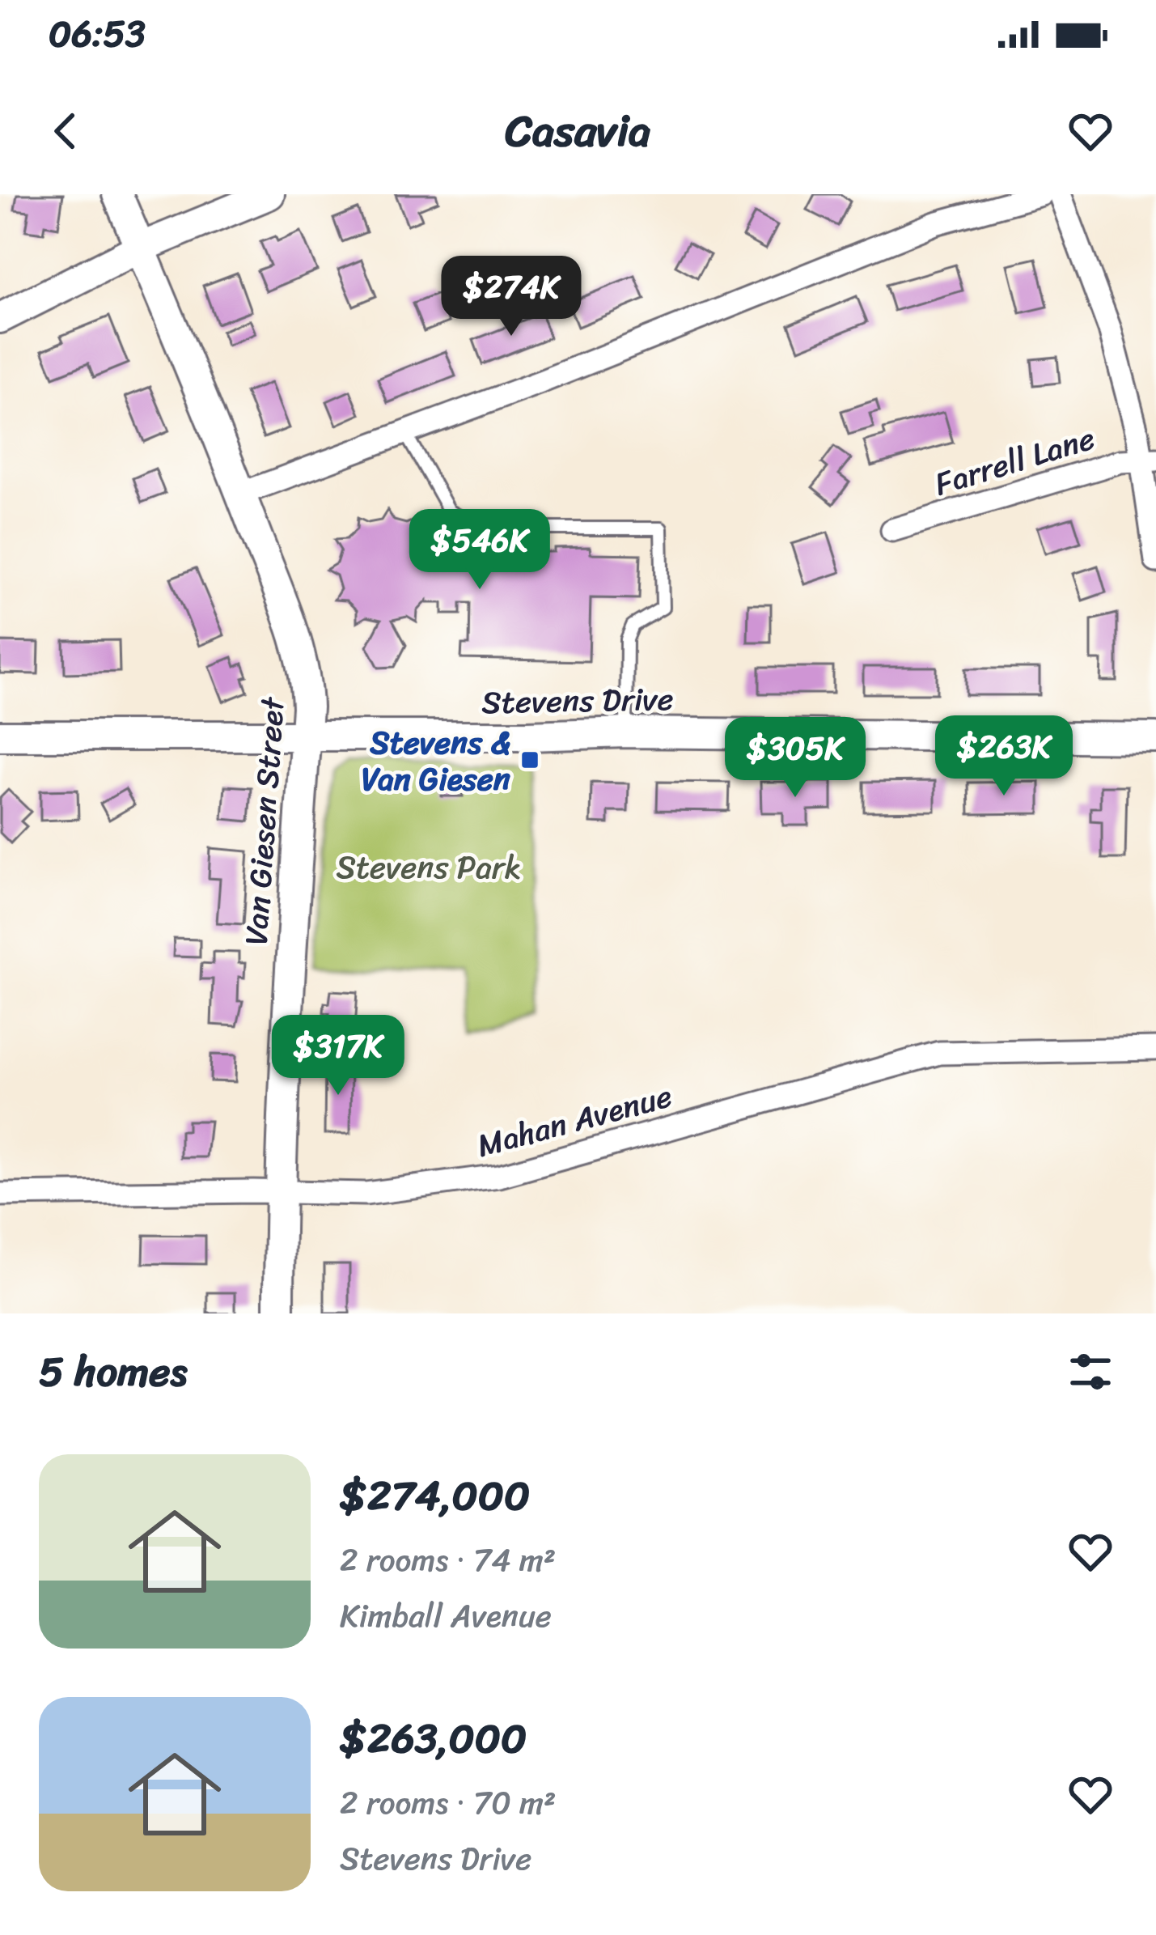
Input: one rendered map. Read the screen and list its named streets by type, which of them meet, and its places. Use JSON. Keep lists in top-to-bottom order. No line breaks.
{"streets":{"main road":["Stevens Drive","Van Giesen Street"],"street":["Farrell Lane","Mahan Avenue"]},"crossings":[["Stevens Drive","Van Giesen Street"],["Van Giesen Street","Mahan Avenue"]],"parks":["Stevens Park"],"places":{"transit":["Stevens & Van Giesen"]},"page":{"status":"06:53","header":"Casavia","price":["$274K","$546K","$263K","$305K","$317K"],"heading":"5 homes","list":[{"name":"$274,000","note":"2 rooms · 74 m² · Kimball Avenue"},{"name":"$263,000","note":"2 rooms · 70 m² · Stevens Drive"}]}}
